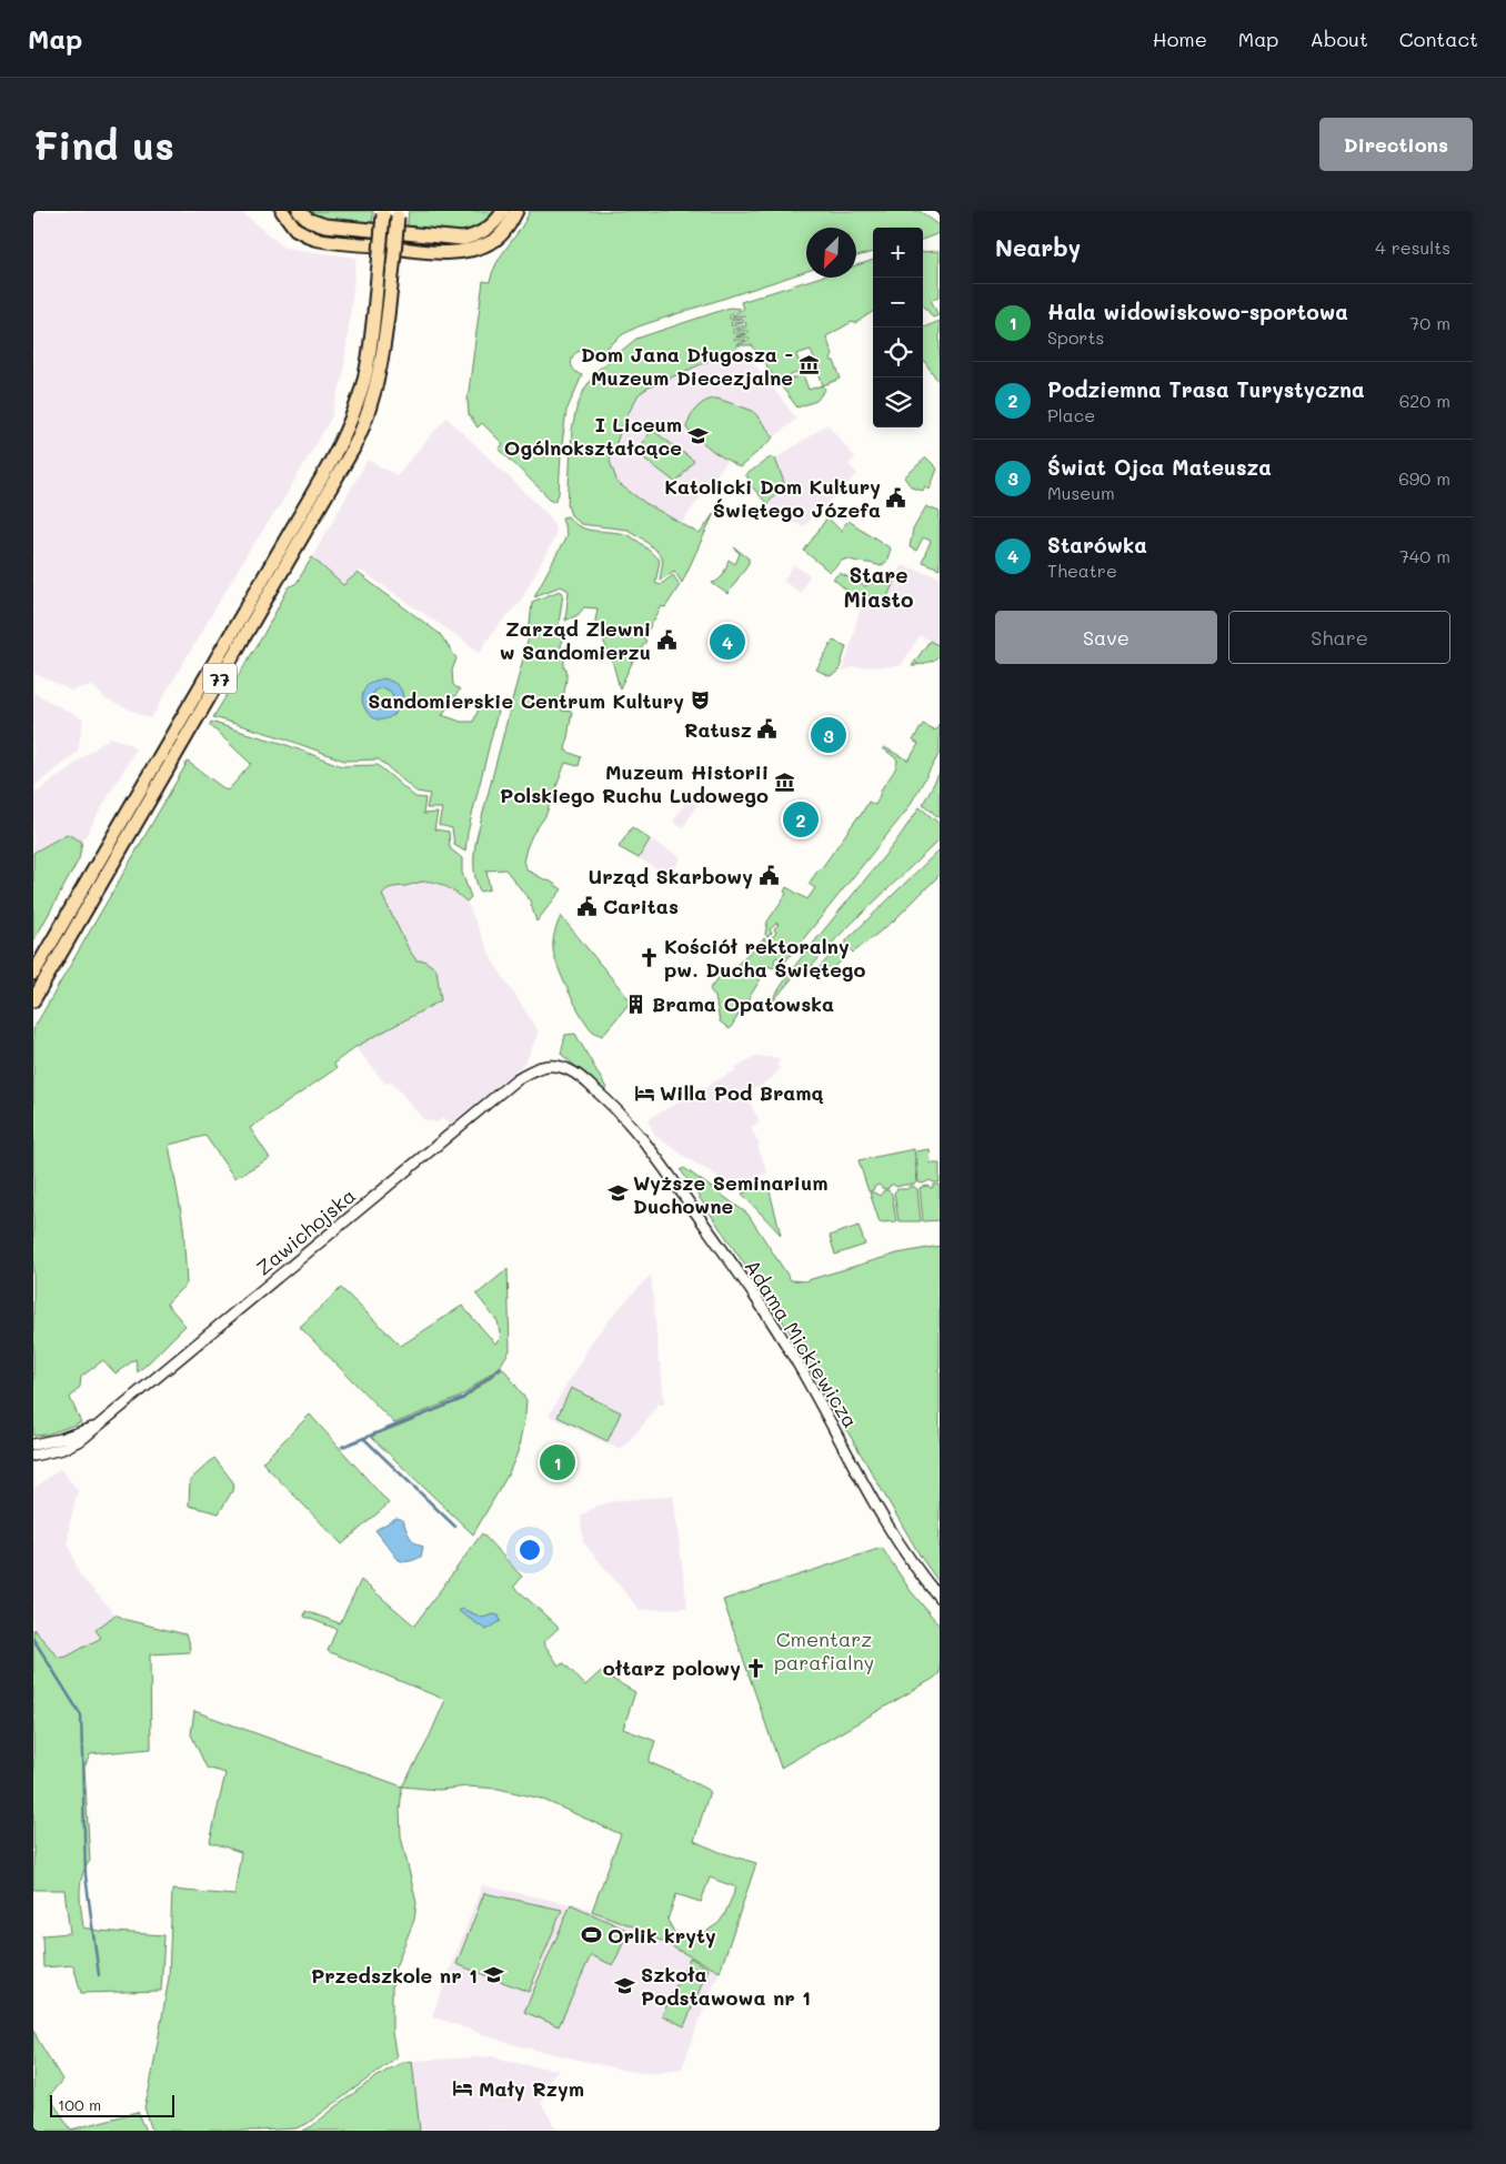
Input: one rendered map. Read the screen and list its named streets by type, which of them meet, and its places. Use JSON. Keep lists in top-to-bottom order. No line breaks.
{"streets":{"main road":["77"],"street":["Zawichojska","Adama Mickiewicza"]},"crossings":[["Zawichojska","Adama Mickiewicza"]],"districts":["Stare Miasto"],"parks":["Cmentarz parafialny"],"places":{"museum":["Dom Jana Długosza - Muzeum Diecezjalne","Muzeum Historii Polskiego Ruchu Ludowego"],"school or university":["I Liceum Ogólnokształcące","Wyższe Seminarium Duchowne","Przedszkole nr 1","Szkoła Podstawowa nr 1"],"public building":["Katolicki Dom Kultury Świętego Józefa","Zarząd Zlewni w Sandomierzu","Ratusz","Urząd Skarbowy","Caritas"],"theatre":["Sandomierskie Centrum Kultury"],"church":["Kościół rektoralny pw. Ducha Świętego","ołtarz polowy"],"building":["Brama Opatowska"],"hotel":["Willa Pod Bramą","Mały Rzym"],"sports":["Orlik kryty"]},"scale_bar":"100 m","north":"bottom left","page":{"header":"Map","nav":["Home","Map","About","Contact"],"buttons":["Directions",["Save","Share"]],"title":"Find us","heading":["Nearby","4 results"],"map_buttons":["+","−"],"list":[{"mark":"1","name":"Hala widowiskowo-sportowa","note":"Sports","value":"70 m"},{"mark":"2","name":"Podziemna Trasa Turystyczna","note":"Place","value":"620 m"},{"mark":"3","name":"Świat Ojca Mateusza","note":"Museum","value":"690 m"},{"mark":"4","name":"Starówka","note":"Theatre","value":"740 m"}],"pins":["4","3","2","1"],"scale":"100 m"}}
